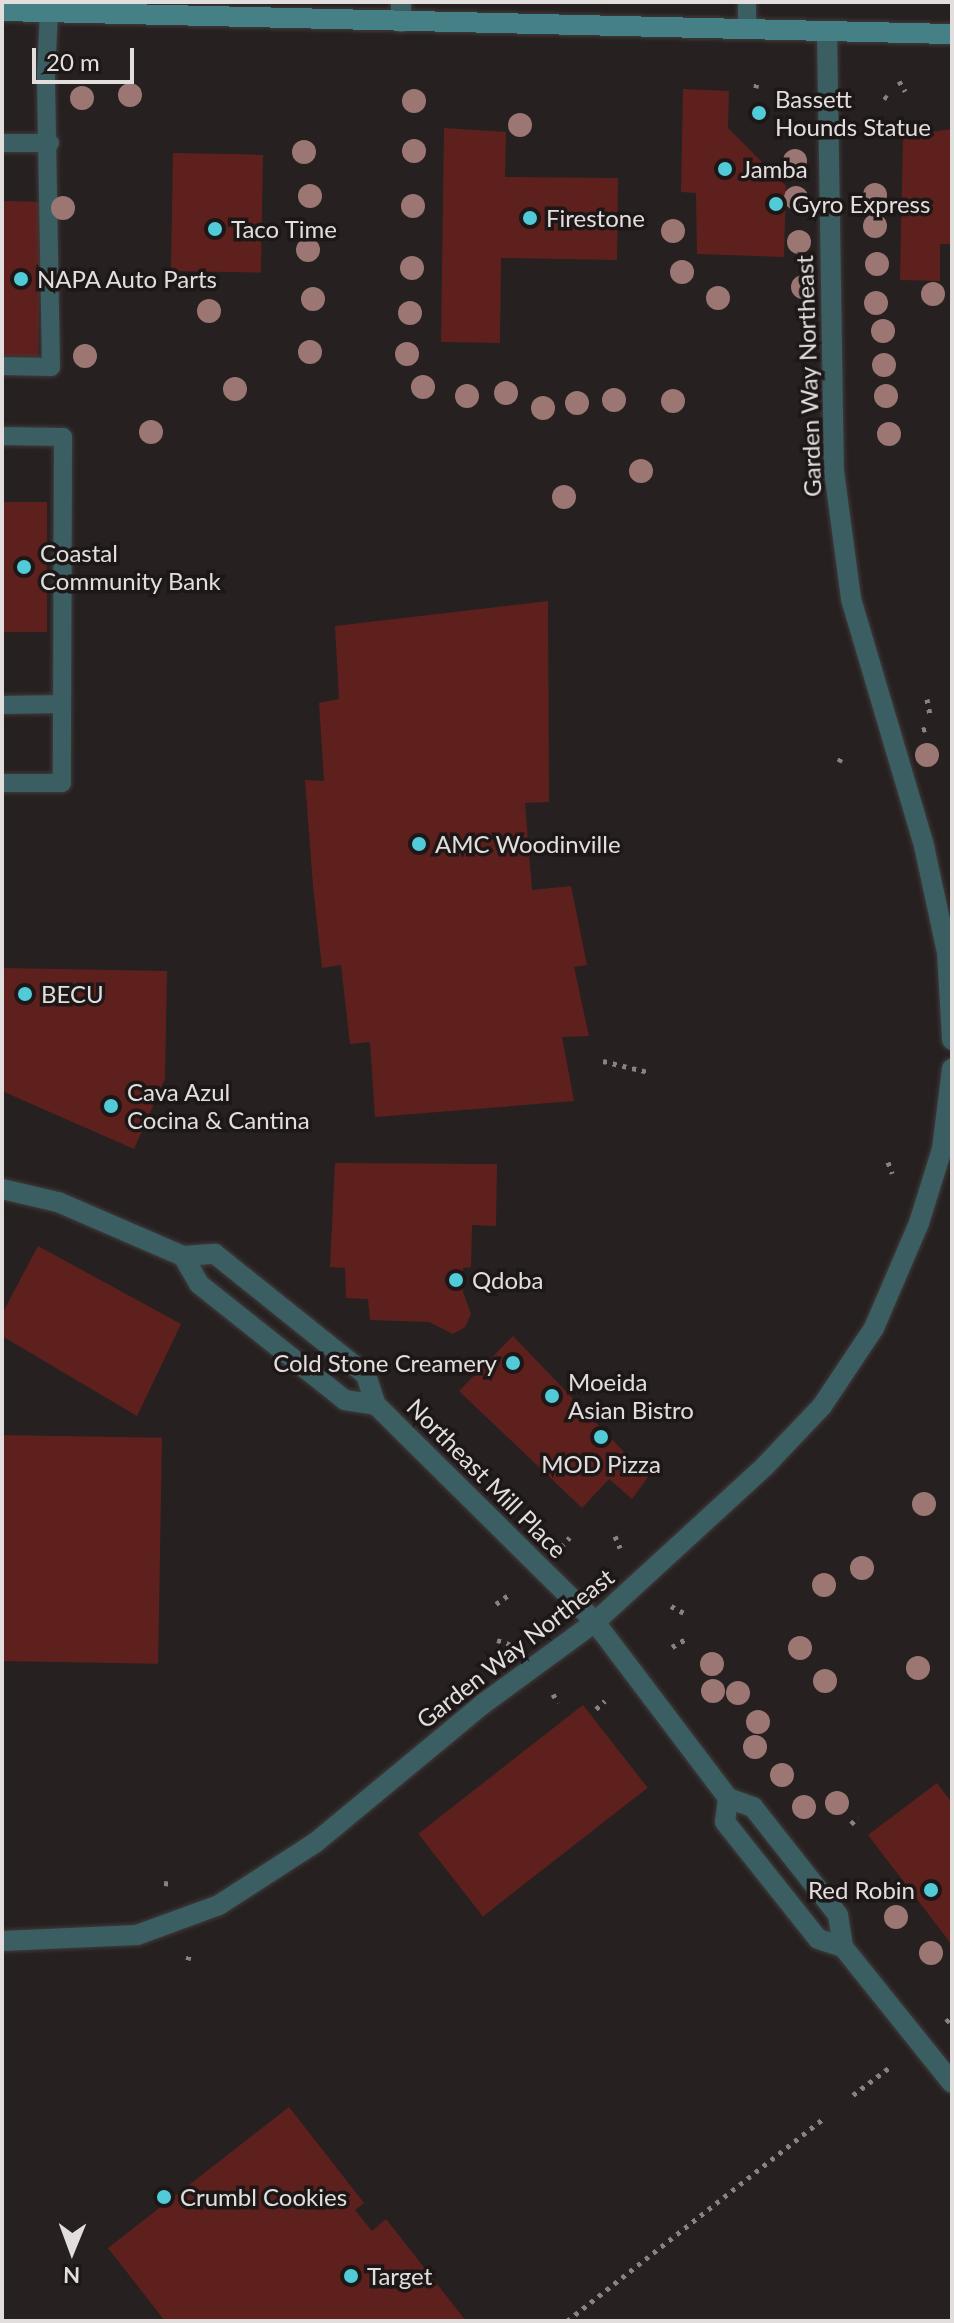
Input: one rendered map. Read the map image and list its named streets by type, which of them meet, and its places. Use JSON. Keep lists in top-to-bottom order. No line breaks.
{"streets":{"street":["Garden Way Northeast","Northeast Mill Place"]},"crossings":[["Garden Way Northeast","Northeast Mill Place"]],"places":["Bassett Hounds Statue","Jamba","Gyro Express","Firestone","Taco Time","NAPA Auto Parts","Coastal Community Bank","AMC Woodinville","BECU","Cava Azul Cocina & Cantina","Qdoba","Cold Stone Creamery","Moeida Asian Bistro","MOD Pizza","Red Robin","Crumbl Cookies","Target"],"scale_bar":"20 m","north":"bottom"}
